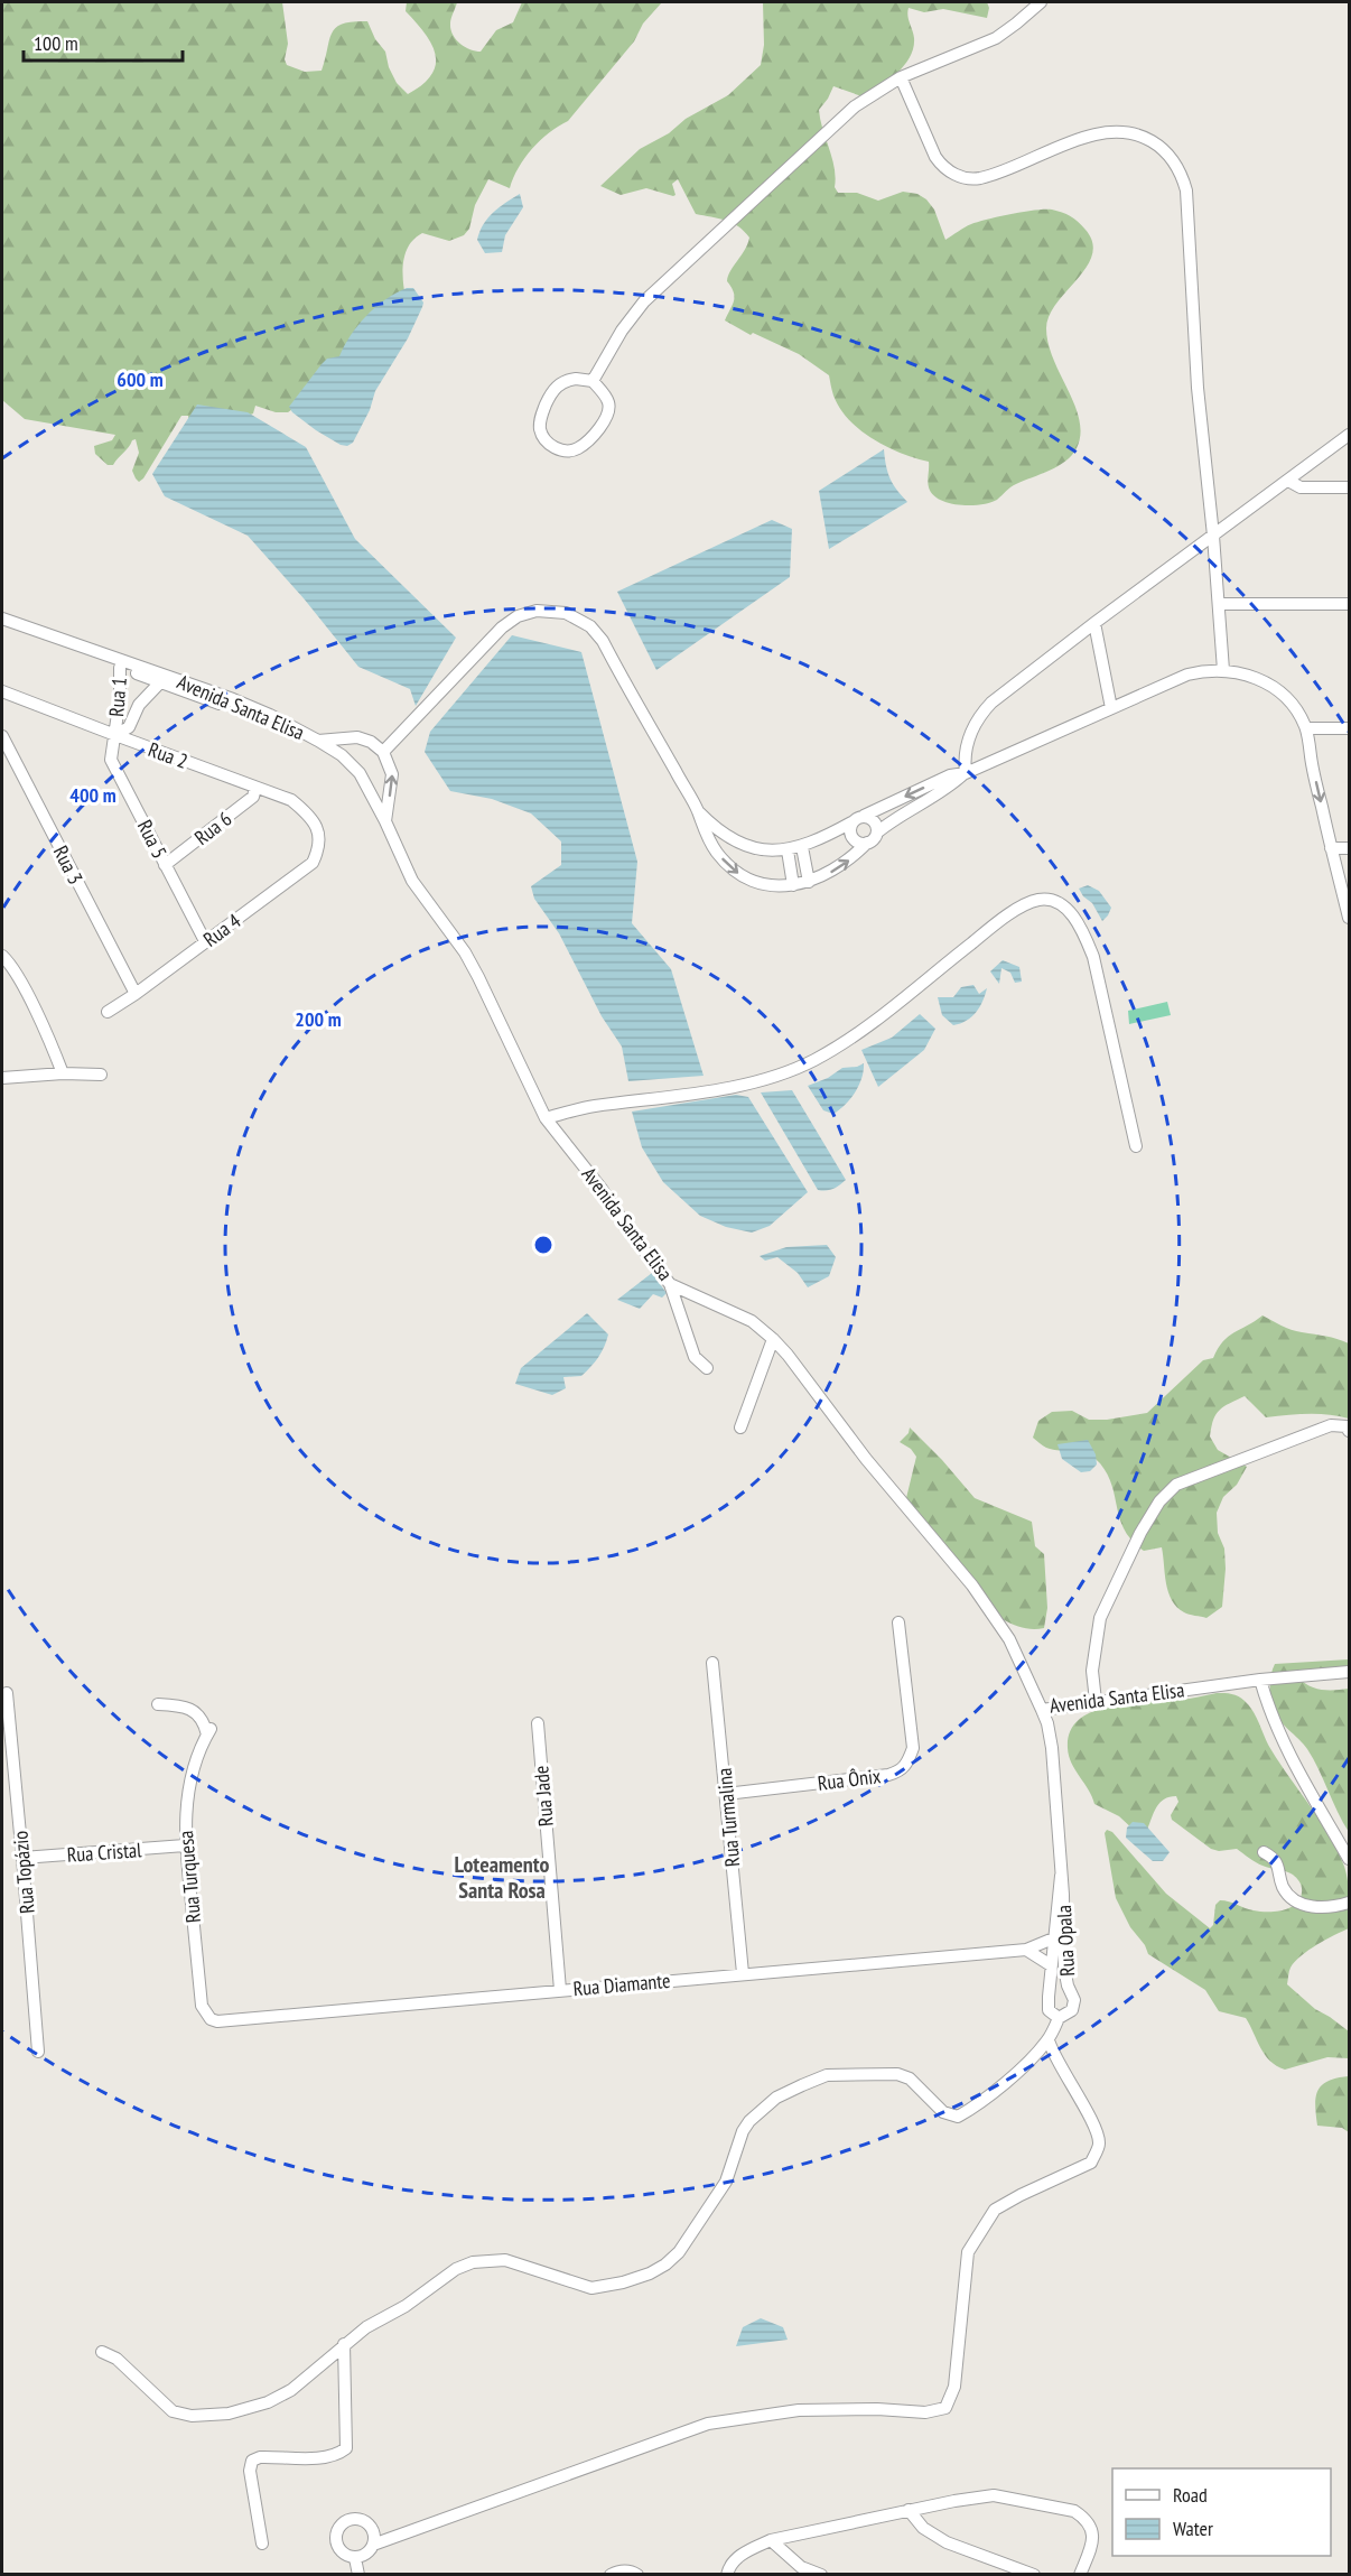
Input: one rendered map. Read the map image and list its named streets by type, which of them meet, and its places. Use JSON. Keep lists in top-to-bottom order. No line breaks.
{"streets":{"street":["Rua 1","Avenida Santa Elisa","Rua 2","Rua 6","Rua 5","Rua 3","Rua 4","Rua Ônix","Rua Jade","Rua Turmalina","Rua Cristal","Rua Topázio","Rua Turquesa","Rua Opala","Rua Diamante"]},"crossings":[["Rua 1","Rua 2"],["Rua 1","Rua 5"],["Avenida Santa Elisa","Rua Opala"],["Rua 2","Rua 6"],["Rua 2","Rua 5"],["Rua 2","Rua 4"],["Rua 6","Rua 5"],["Rua 5","Rua 4"],["Rua 3","Rua 4"],["Rua Ônix","Rua Turmalina"],["Rua Jade","Rua Diamante"],["Rua Turmalina","Rua Diamante"],["Rua Cristal","Rua Topázio"],["Rua Cristal","Rua Turquesa"],["Rua Turquesa","Rua Diamante"],["Rua Opala","Rua Diamante"]],"districts":["Loteamento Santa Rosa"],"legend":["Road","Water"],"scale_bar":"100 m","rings":["600 m","400 m","200 m"]}
